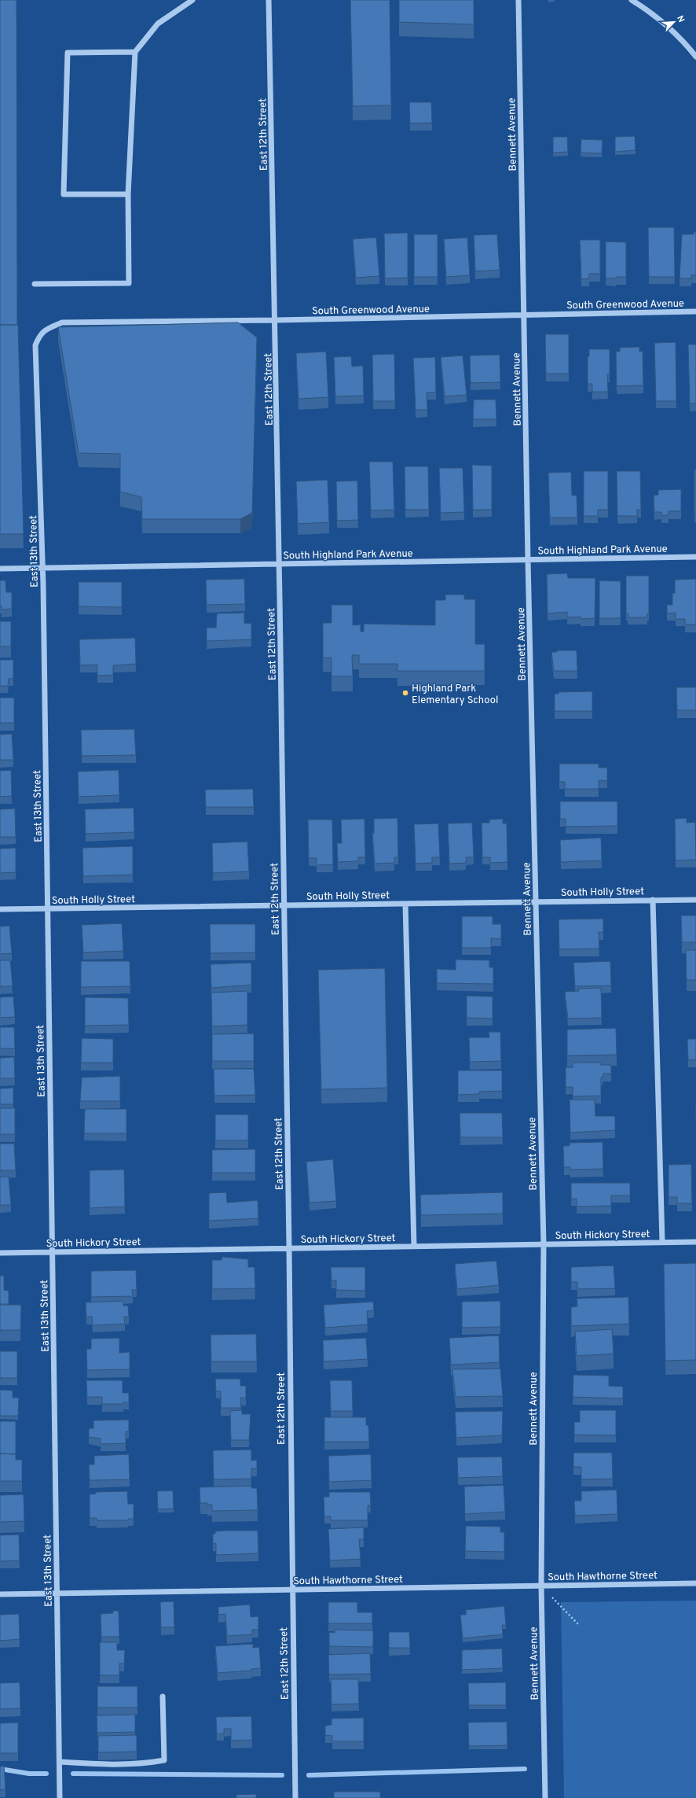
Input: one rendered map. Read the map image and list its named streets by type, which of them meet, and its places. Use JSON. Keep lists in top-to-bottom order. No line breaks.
{"streets":{"street":["East 12th Street","Bennett Avenue","South Greenwood Avenue","South Highland Park Avenue","East 13th Street","South Holly Street","South Hickory Street","South Hawthorne Street"]},"crossings":[["East 12th Street","South Greenwood Avenue"],["East 12th Street","South Highland Park Avenue"],["East 12th Street","South Holly Street"],["East 12th Street","South Hickory Street"],["East 12th Street","South Hawthorne Street"],["Bennett Avenue","South Greenwood Avenue"],["Bennett Avenue","South Highland Park Avenue"],["Bennett Avenue","South Holly Street"],["Bennett Avenue","South Hickory Street"],["Bennett Avenue","South Hawthorne Street"],["South Greenwood Avenue","East 13th Street"],["South Highland Park Avenue","East 13th Street"],["East 13th Street","South Holly Street"],["East 13th Street","South Hickory Street"],["East 13th Street","South Hawthorne Street"]],"places":["Highland Park Elementary School"],"north":"top right"}
